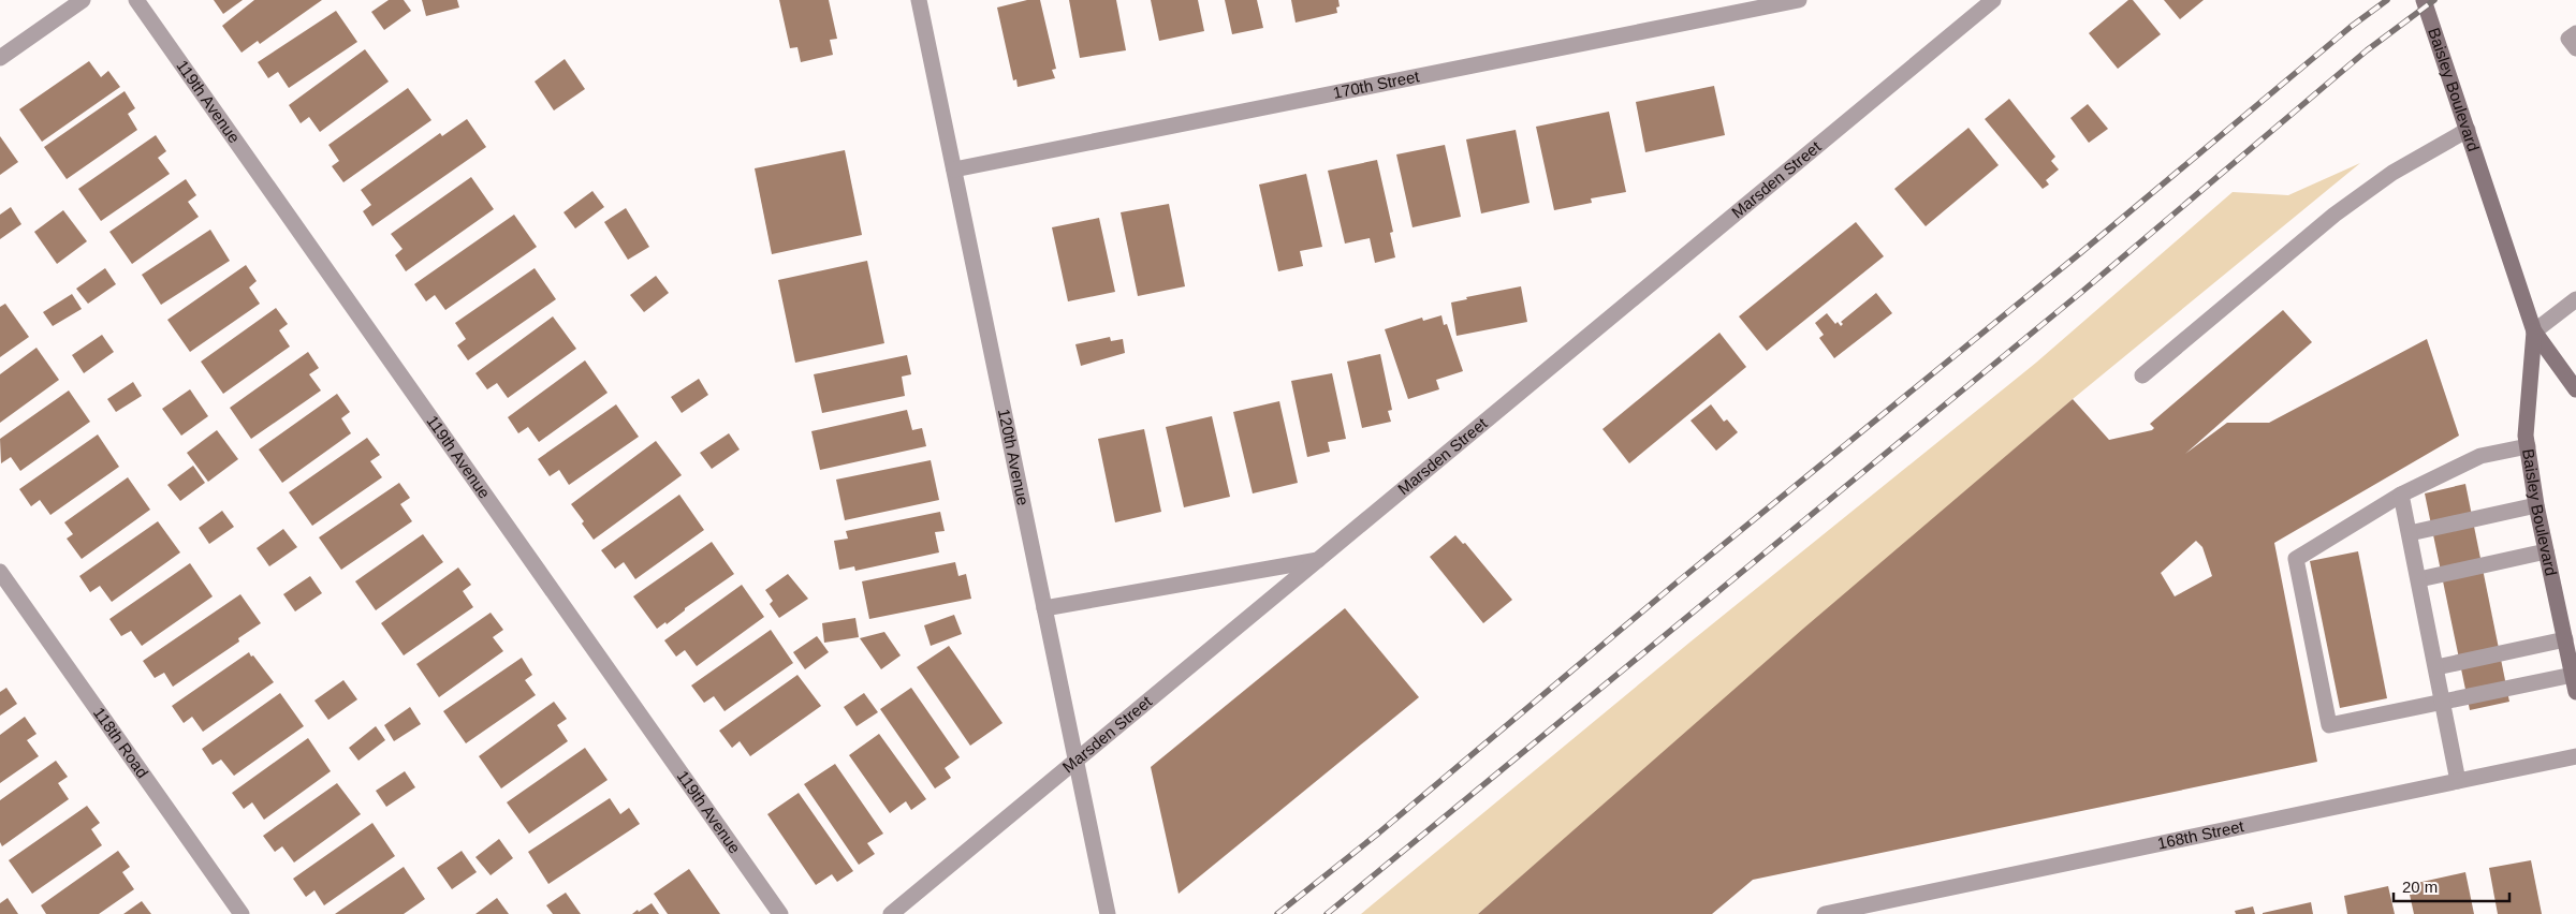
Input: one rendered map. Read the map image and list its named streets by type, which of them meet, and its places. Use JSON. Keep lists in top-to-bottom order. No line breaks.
{"streets":{"main road":["Baisley Boulevard"],"street":["170th Street","119th Avenue","Marsden Street","120th Avenue","118th Road","168th Street"]},"crossings":[["170th Street","120th Avenue"],["Marsden Street","120th Avenue"]],"scale_bar":"20 m"}
